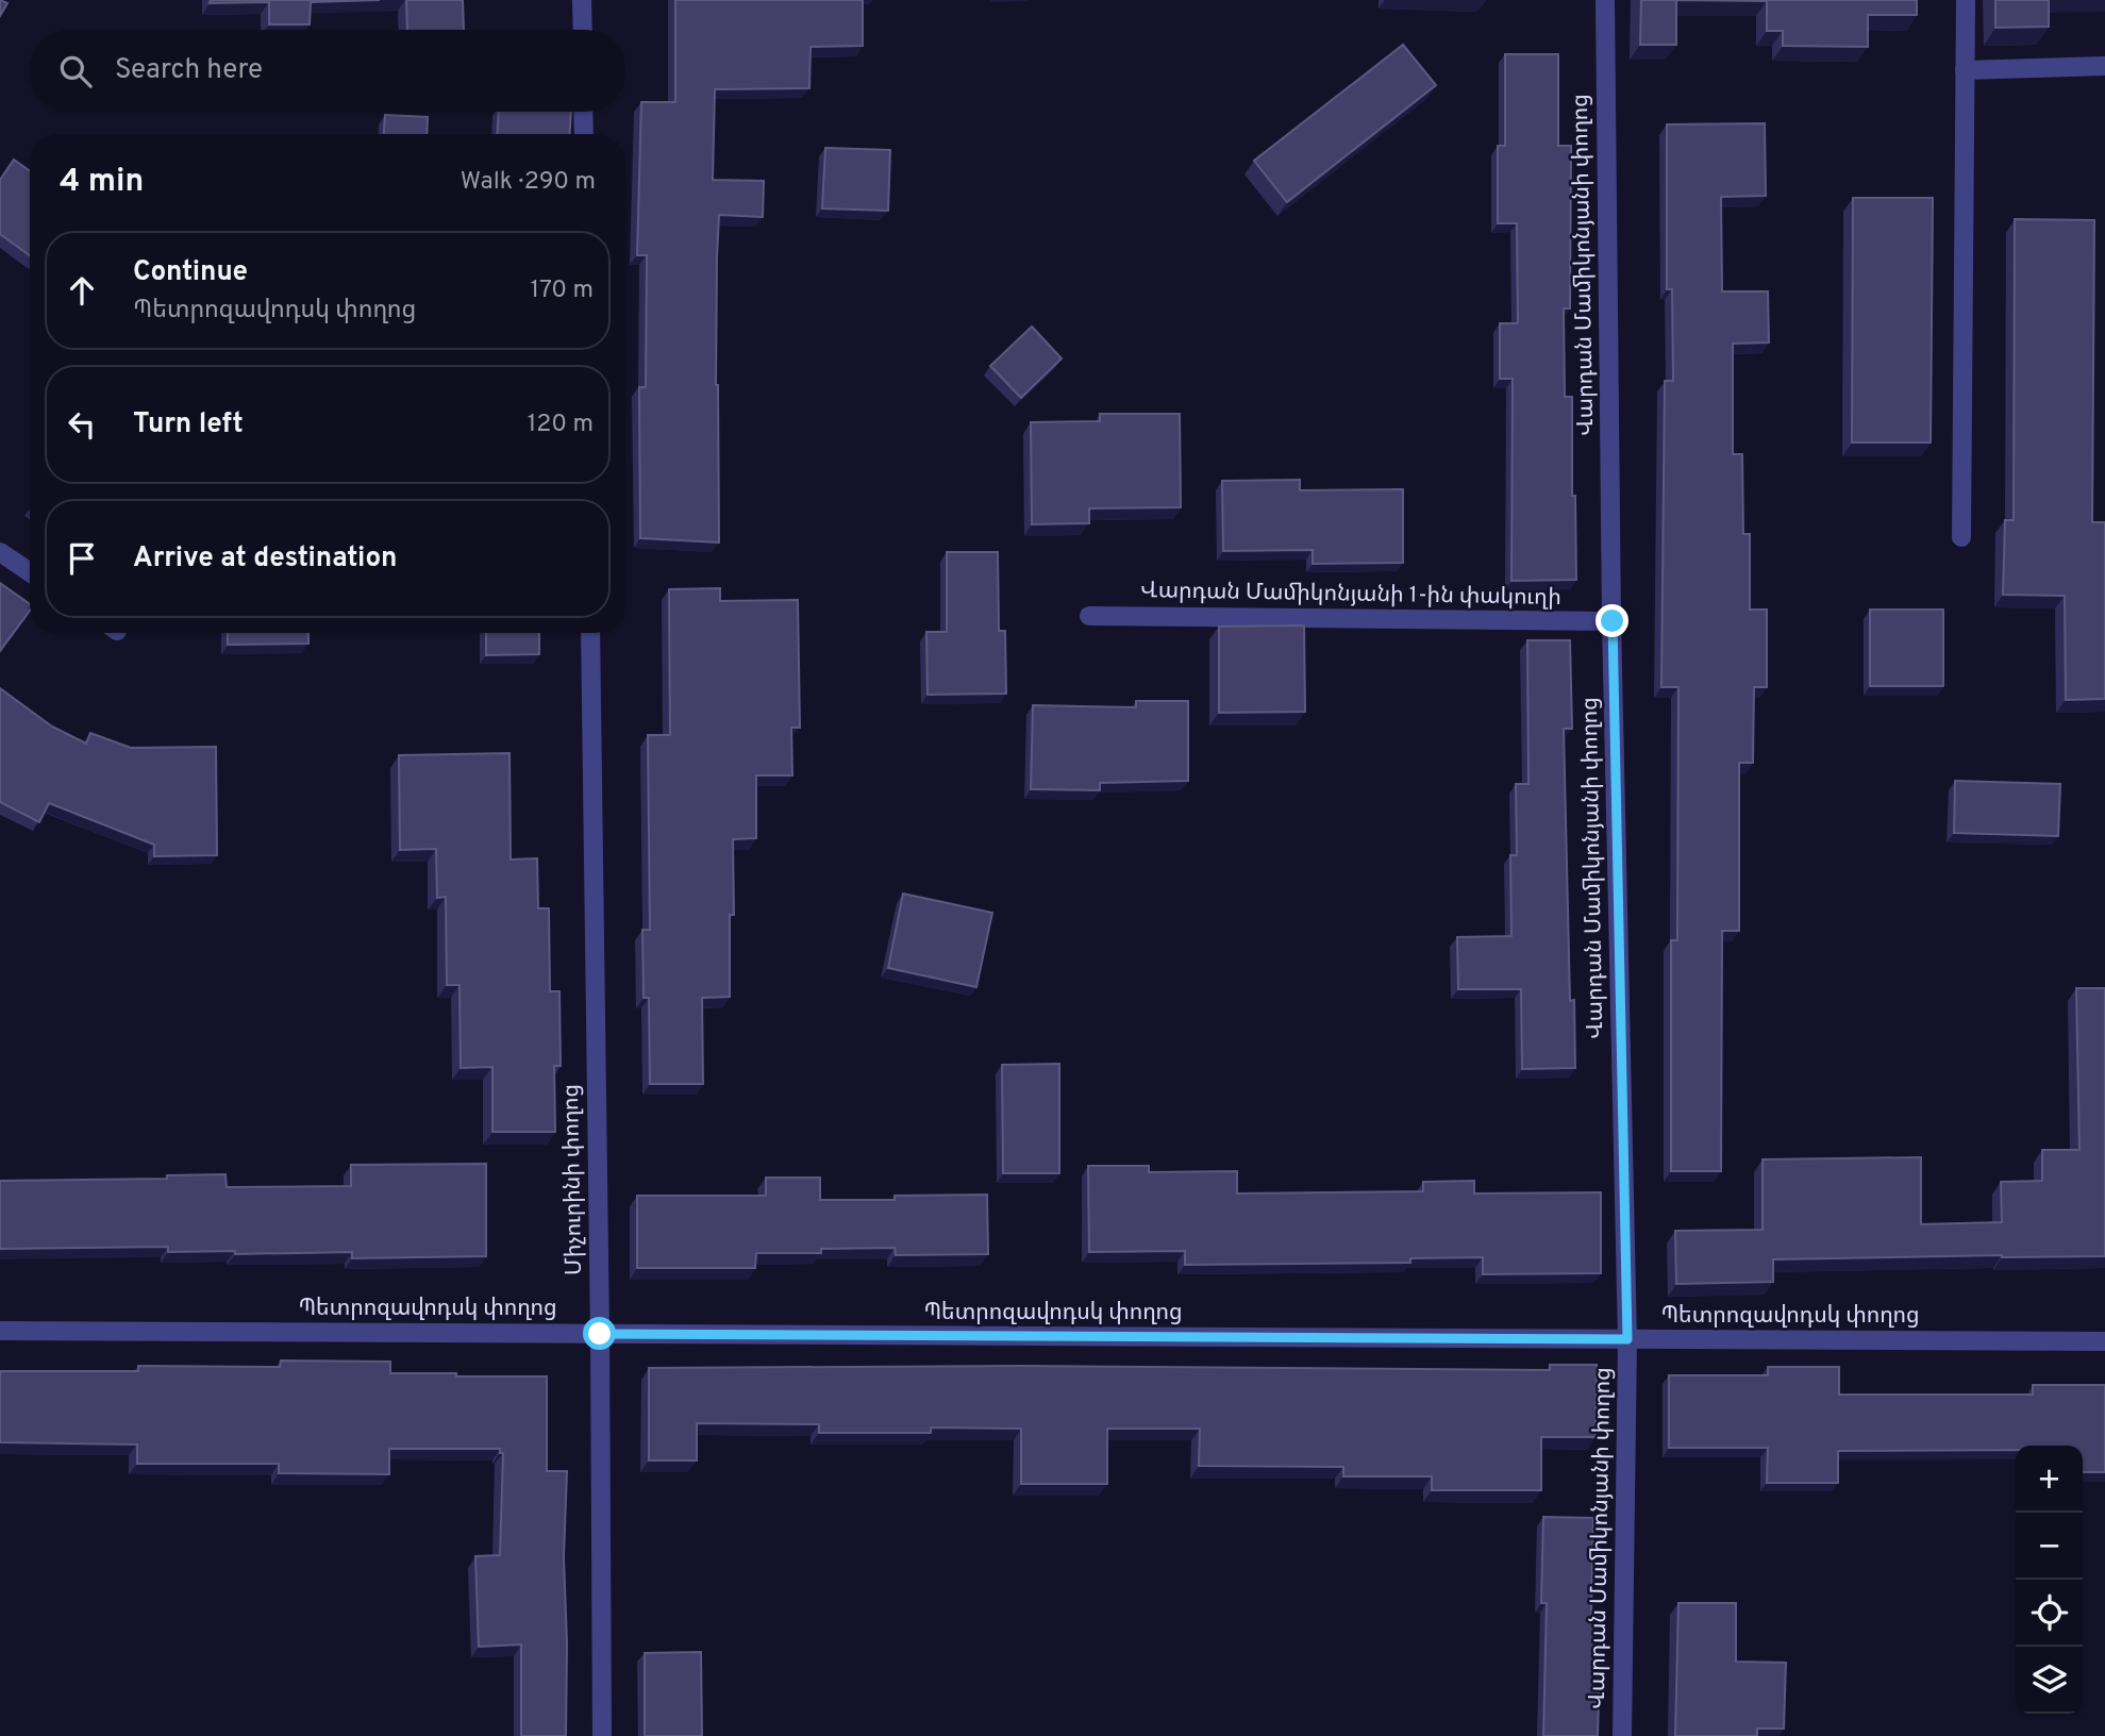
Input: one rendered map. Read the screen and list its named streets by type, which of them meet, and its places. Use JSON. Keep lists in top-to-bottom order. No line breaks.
{"streets":{"street":["Վարդան Մամիկոնյանի փողոց","Վարդան Մամիկոնյանի 1-ին փակուղի","Միչուրինի փողոց","Պետրոզավոդսկ փողոց"]},"crossings":[["Վարդան Մամիկոնյանի փողոց","Վարդան Մամիկոնյանի 1-ին փակուղի"],["Վարդան Մամիկոնյանի փողոց","Պետրոզավոդսկ փողոց"],["Միչուրինի փողոց","Պետրոզավոդսկ փողոց"]],"page":{"search":"Search here","heading":["4 min","Walk · 290 m"],"list":[["Continue","Պետրոզավոդսկ փողոց","170 m"],["Turn left","120 m"],"Arrive at destination"],"map_buttons":["+","−"]}}
